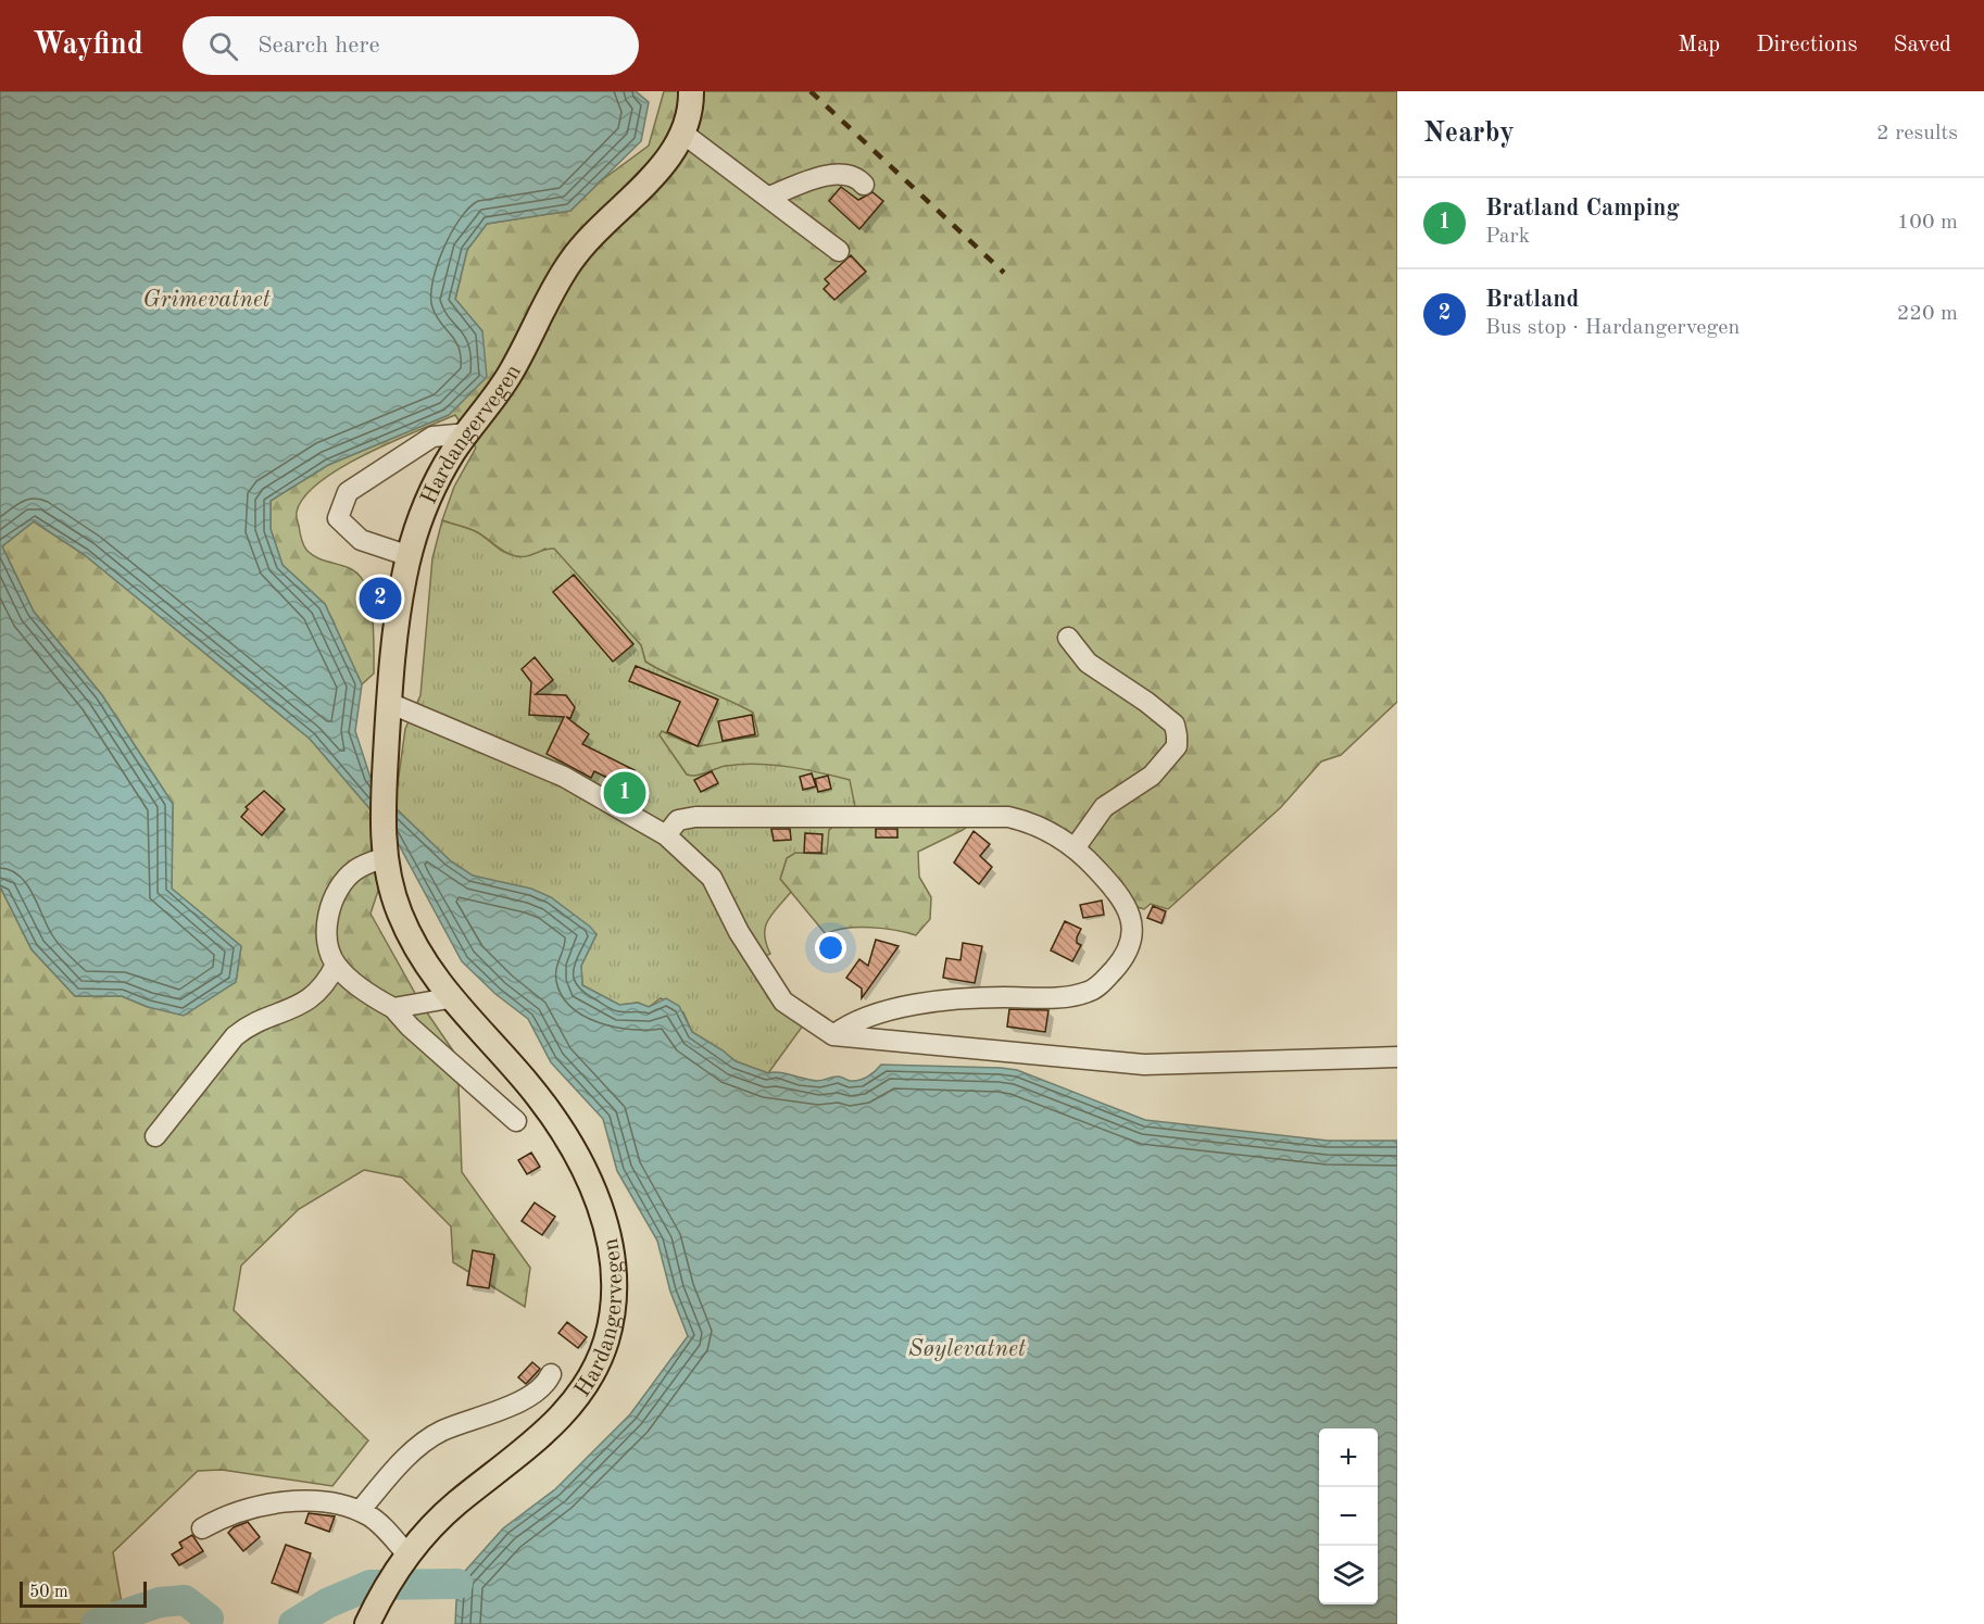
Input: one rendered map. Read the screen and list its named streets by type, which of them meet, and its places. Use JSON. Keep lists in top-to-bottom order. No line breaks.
{"streets":{"main road":["Hardangervegen"]},"water":["Grimevatnet","Søylevatnet"],"scale_bar":"50 m","page":{"header":"Wayfind","search":"Search here","nav":["Map","Directions","Saved"],"heading":["Nearby","2 results"],"list":[{"mark":"1","name":"Bratland Camping","note":"Park","value":"100 m"},{"mark":"2","name":"Bratland","note":"Bus stop · Hardangervegen","value":"220 m"}],"pins":["2","1"],"map_buttons":["+","−"],"scale":"50 m"}}
